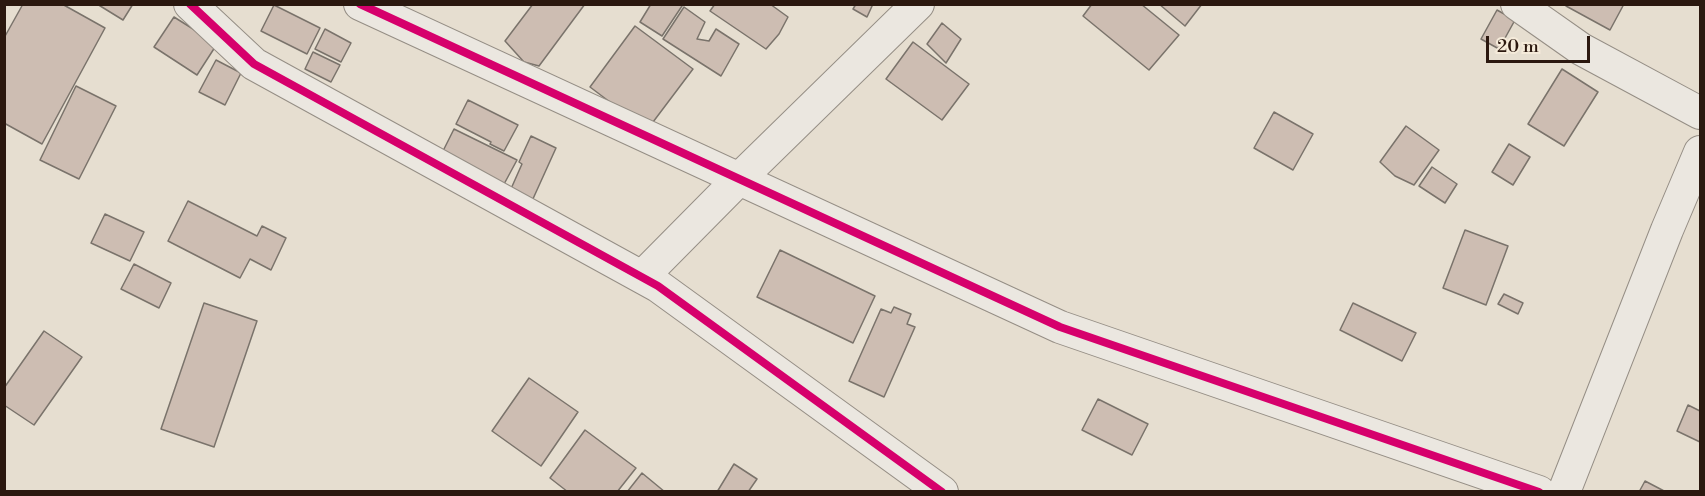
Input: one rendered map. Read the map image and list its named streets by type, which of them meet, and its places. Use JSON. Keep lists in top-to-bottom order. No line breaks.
{"scale_bar":"20 m"}
